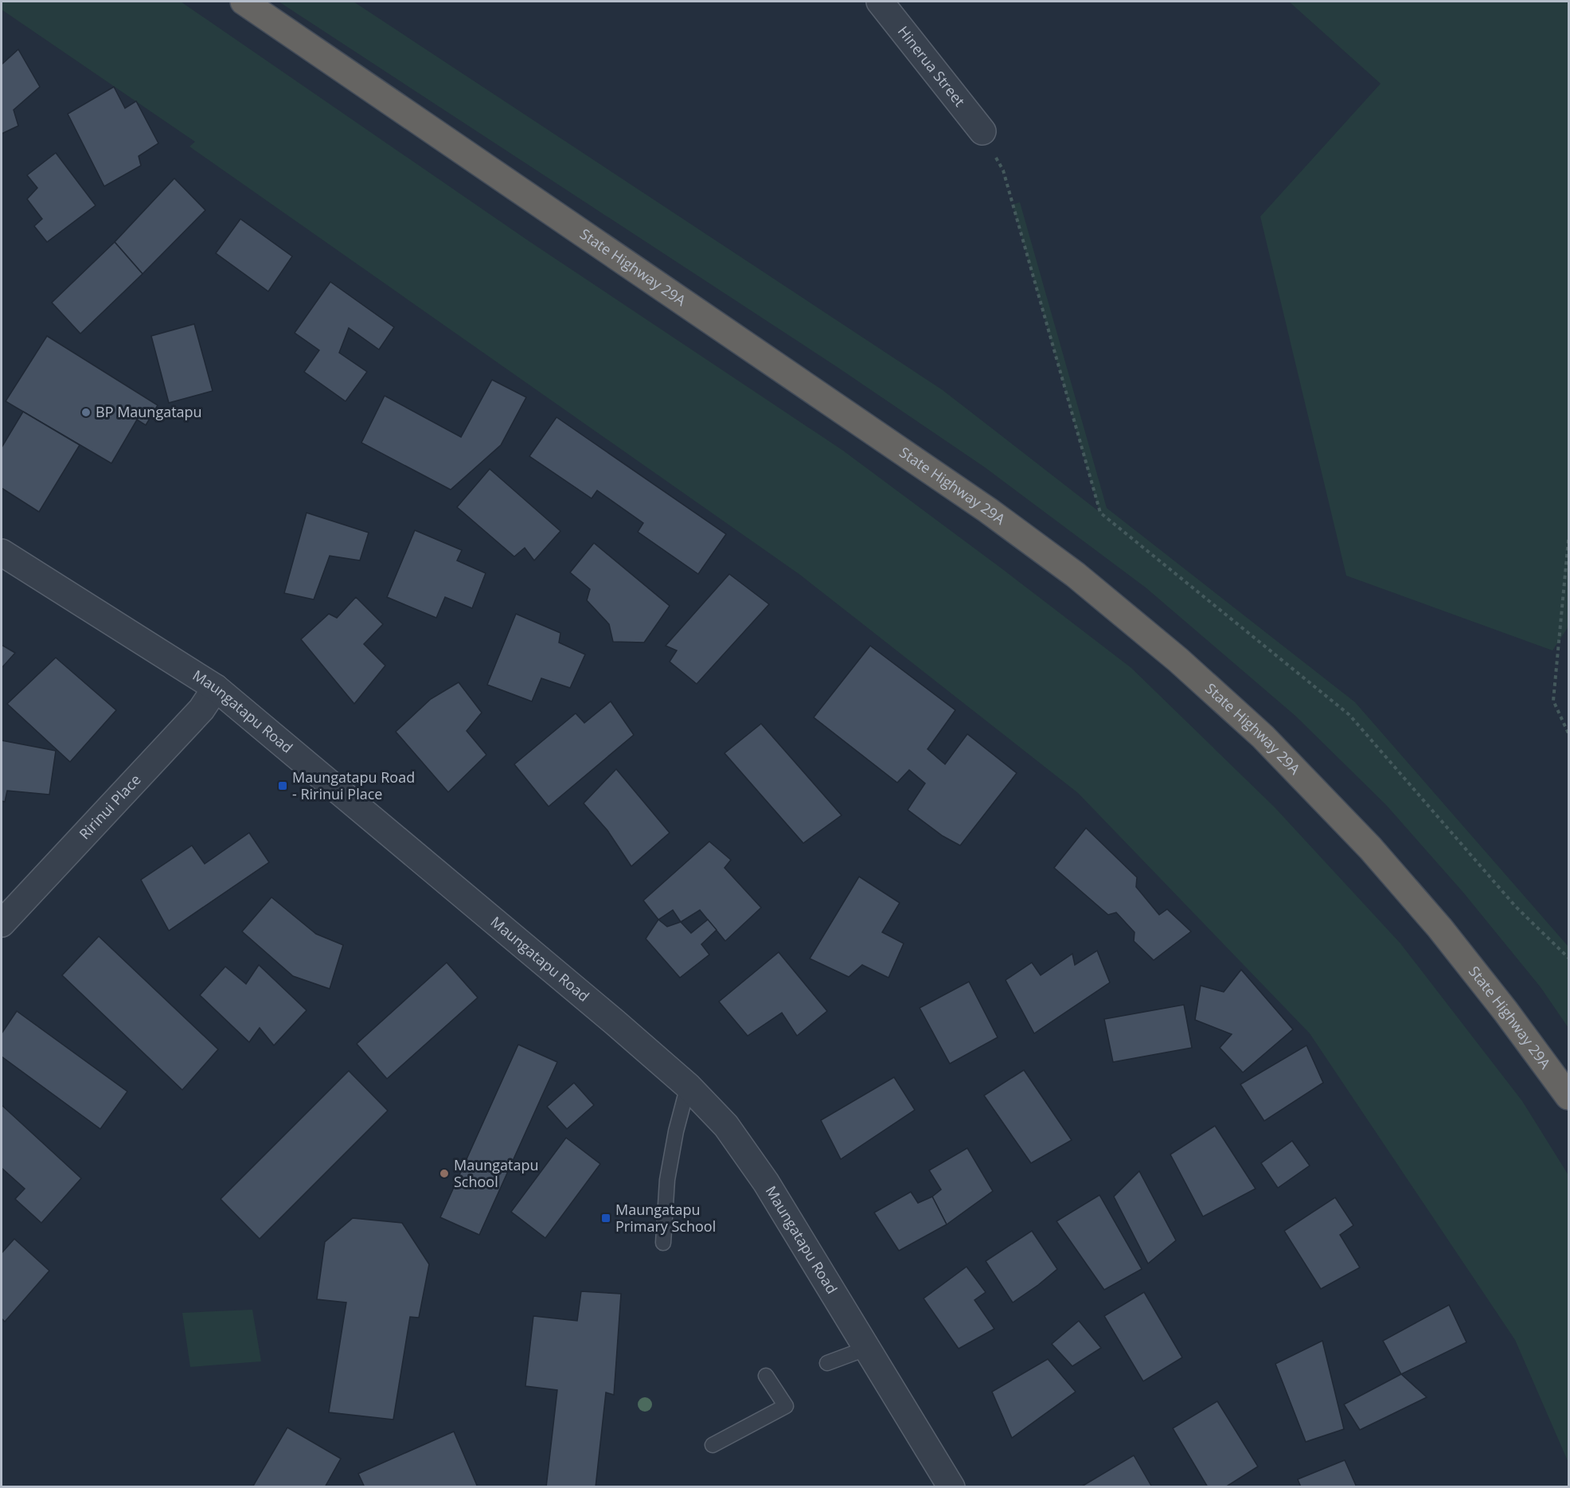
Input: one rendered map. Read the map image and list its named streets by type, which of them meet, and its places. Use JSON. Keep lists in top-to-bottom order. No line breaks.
{"streets":{"highway":["State Highway 29A"],"street":["Hinerua Street","Maungatapu Road","Ririnui Place"]},"crossings":[["Maungatapu Road","Ririnui Place"]],"places":{"other":["BP Maungatapu","Maungatapu School"],"transit":["Maungatapu Road - Ririnui Place","Maungatapu Primary School"]}}
